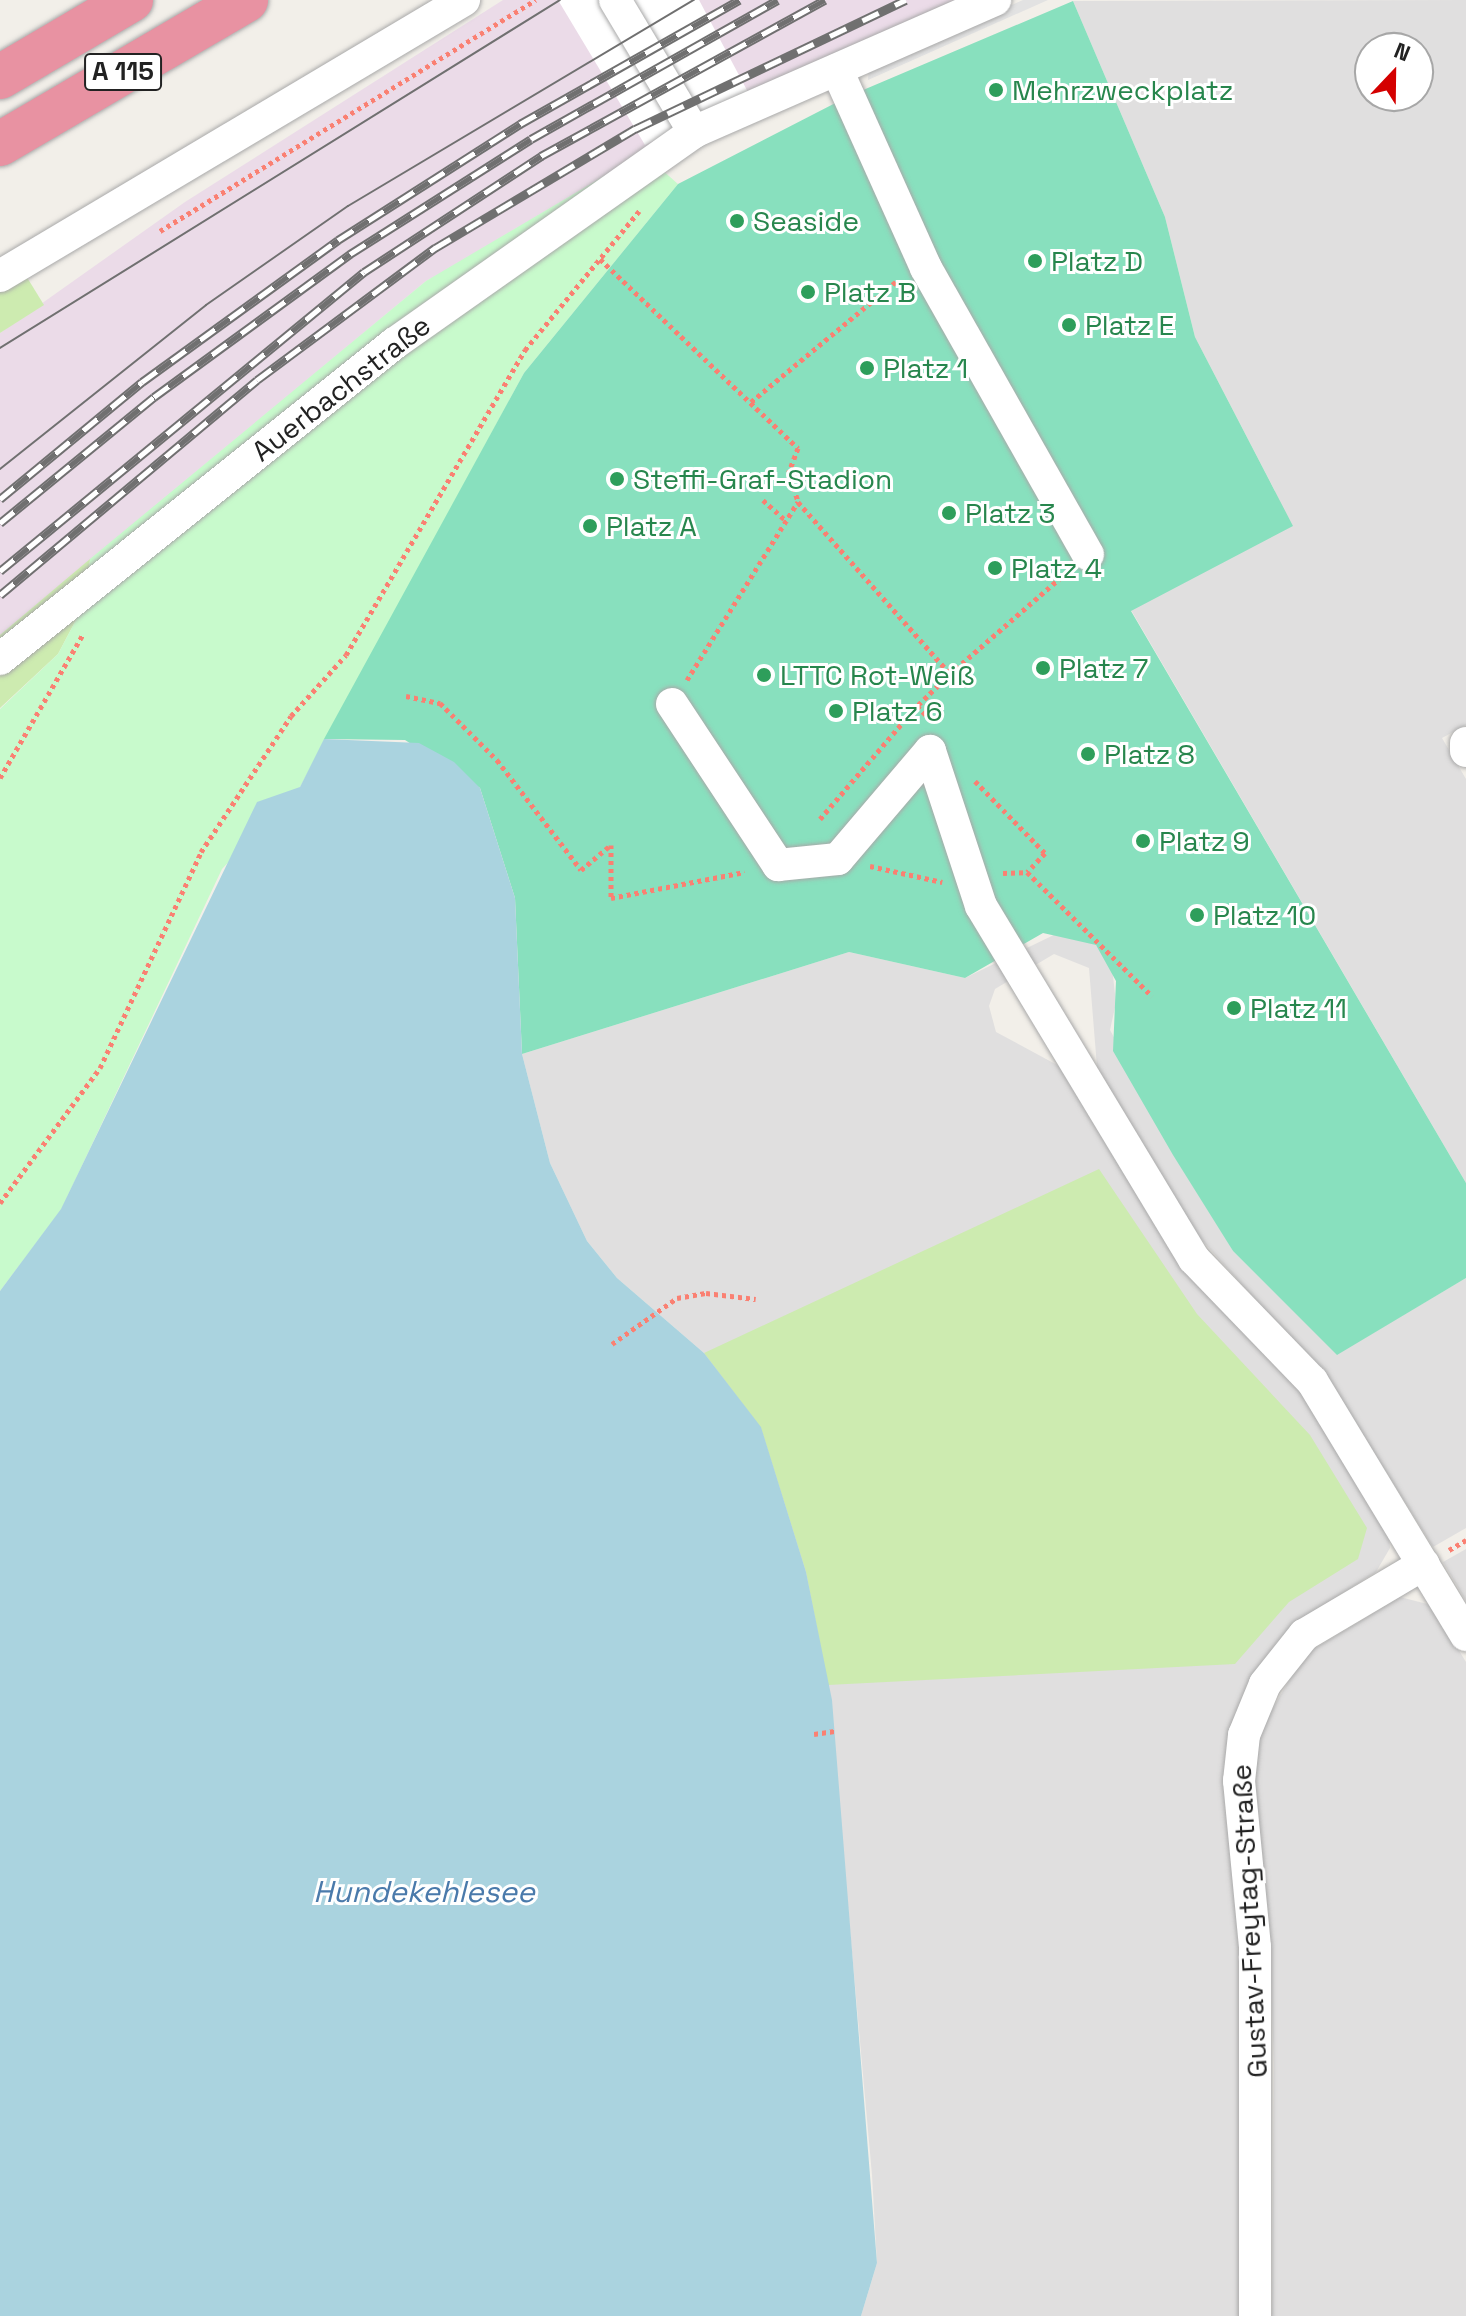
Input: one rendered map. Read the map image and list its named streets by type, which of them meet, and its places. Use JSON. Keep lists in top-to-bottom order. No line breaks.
{"streets":{"highway":["A 115"],"street":["Auerbachstraße","Gustav-Freytag-Straße"]},"water":["Hundekehlesee"],"places":["Mehrzweckplatz","Seaside","Platz D","Platz B","Platz E","Platz 1","Steffi-Graf-Stadion","Platz 3","Platz A","Platz 4","Platz 7","LTTC Rot-Weiß","Platz 6","Platz 8","Platz 9","Platz 10","Platz 11"],"north":"top"}
